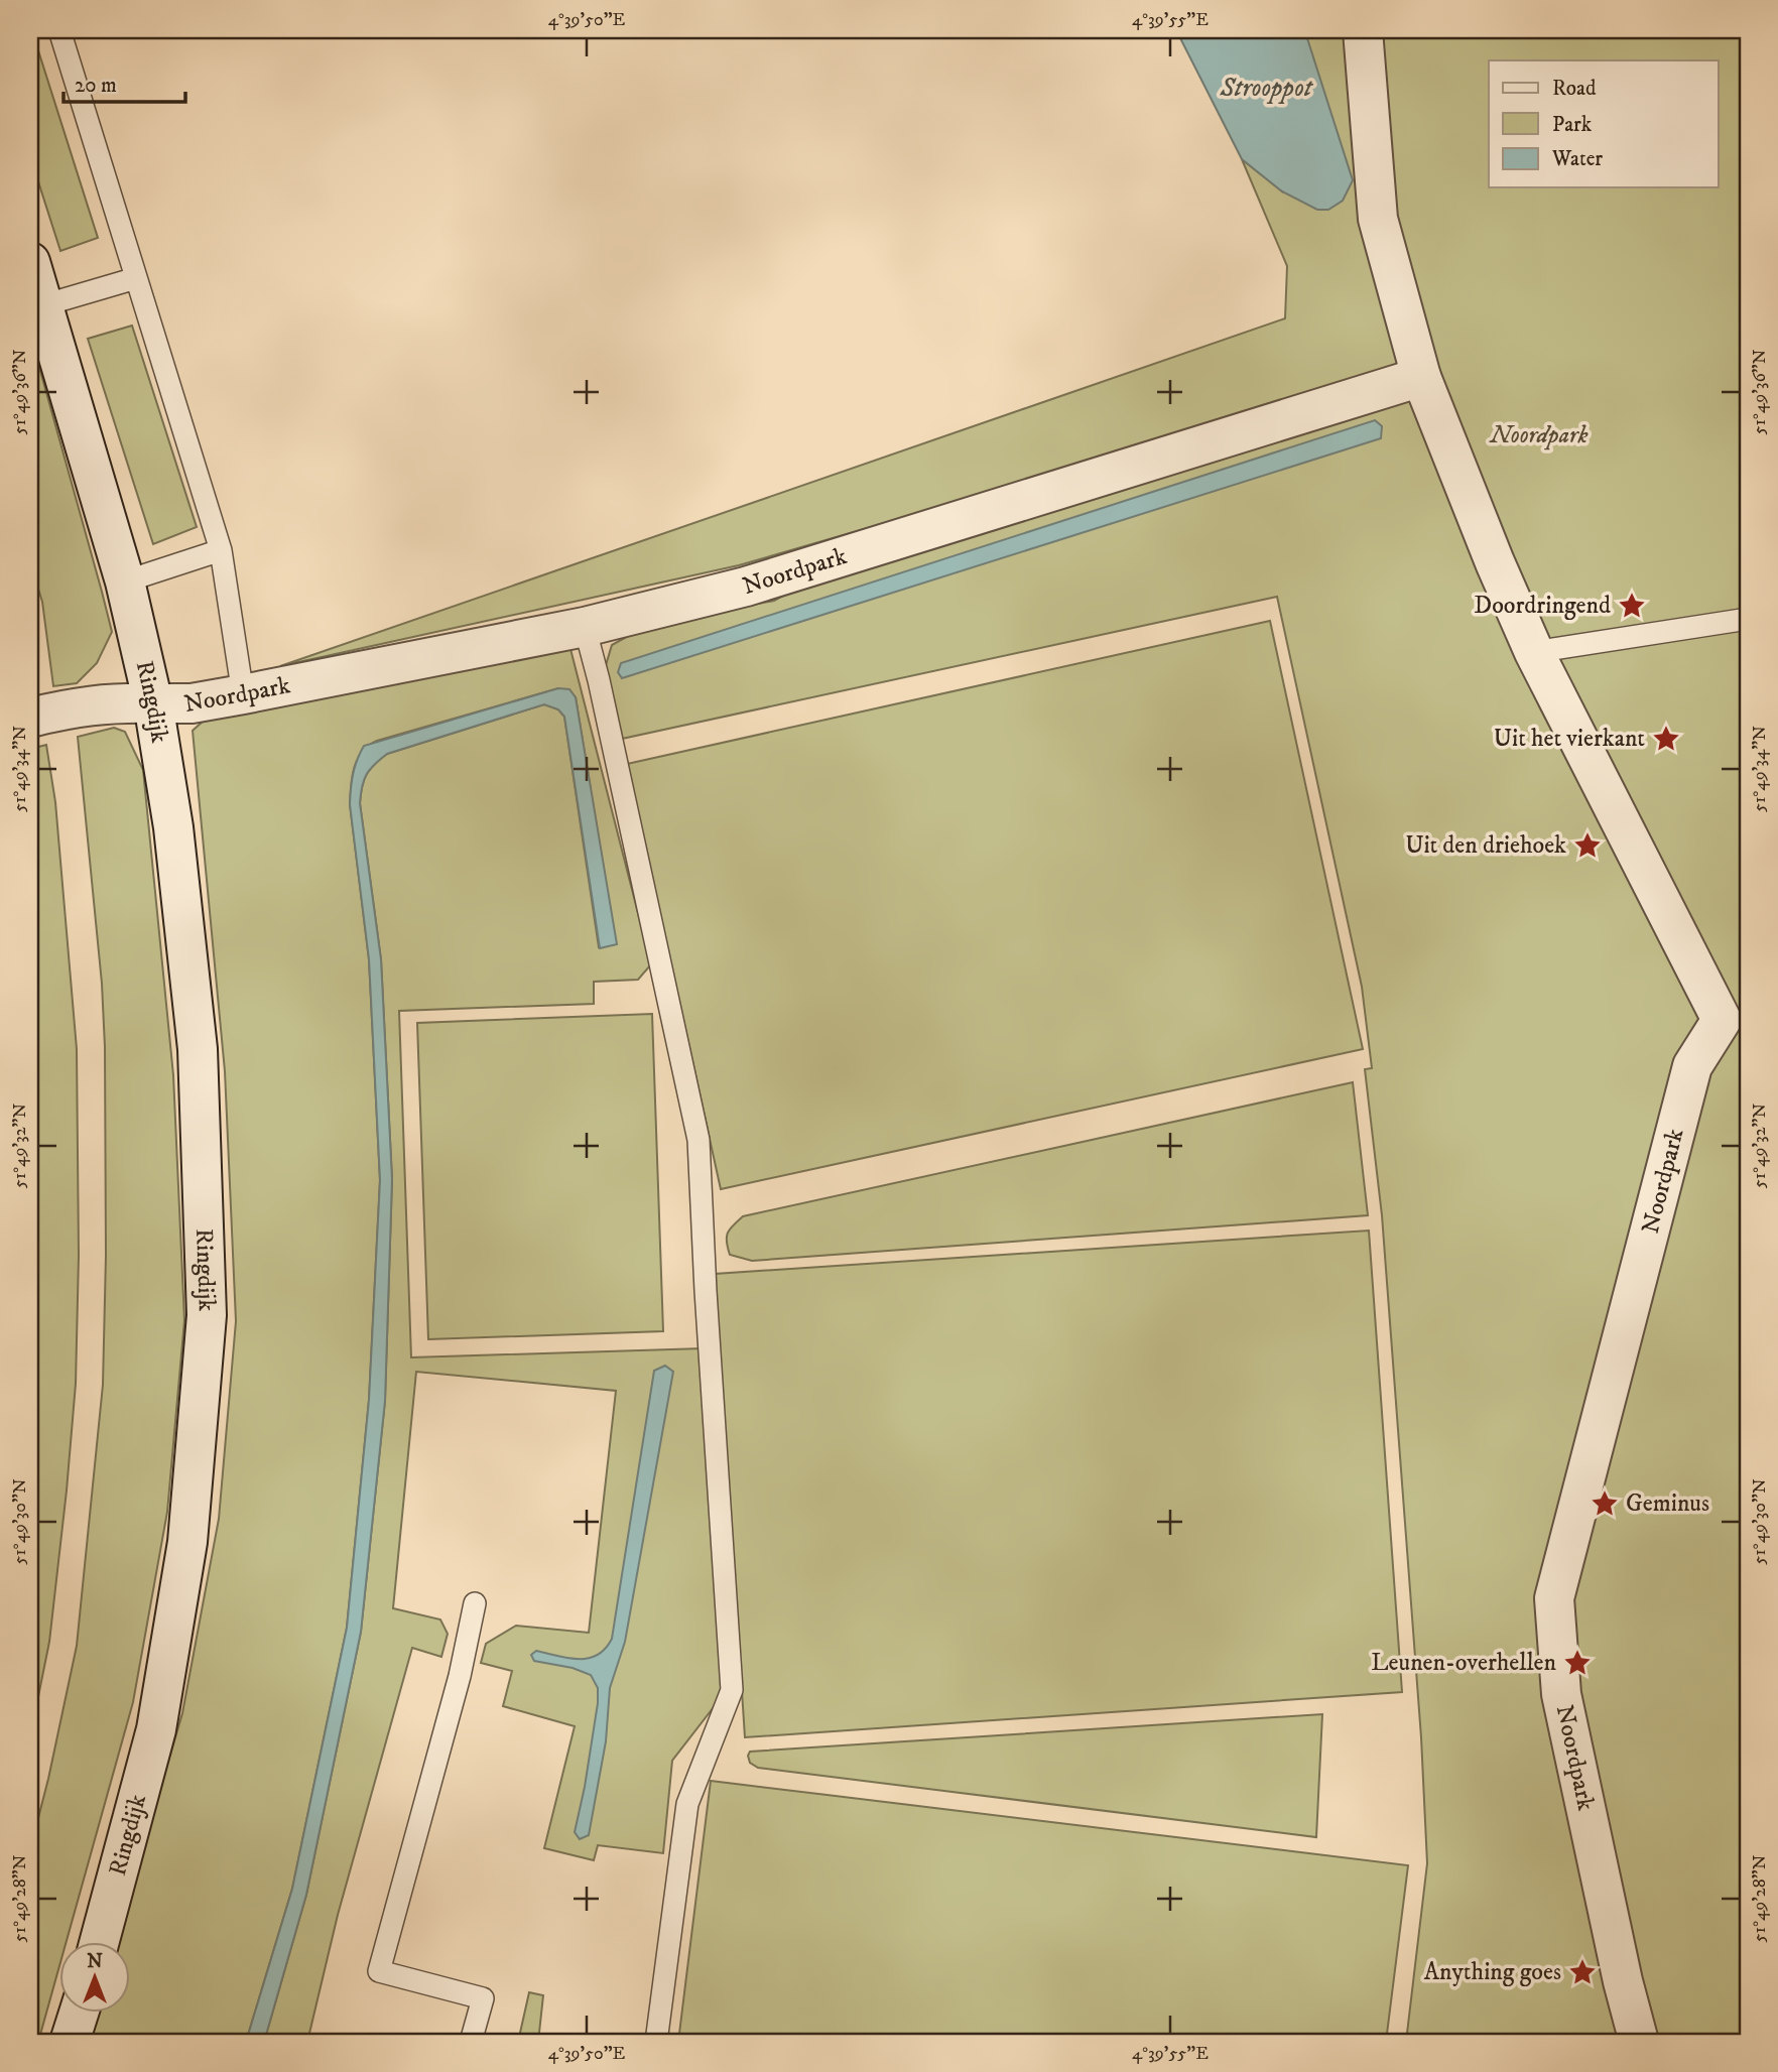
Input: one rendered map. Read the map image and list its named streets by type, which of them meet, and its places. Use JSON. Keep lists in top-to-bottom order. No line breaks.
{"streets":{"street":["Noordpark","Ringdijk"]},"crossings":[["Noordpark","Ringdijk"]],"water":["Strooppot"],"parks":["Noordpark"],"places":{"place":["Doordringend","Uit het vierkant","Uit den driehoek","Geminus","Leunen-overhellen","Anything goes"]},"legend":["Road","Park","Water"],"scale_bar":"20 m","north":"top","coordinates":["4°39'50\"E","4°39'55\"E","51°49'36\"N","51°49'34\"N","51°49'32\"N","51°49'30\"N","51°49'28\"N"]}
